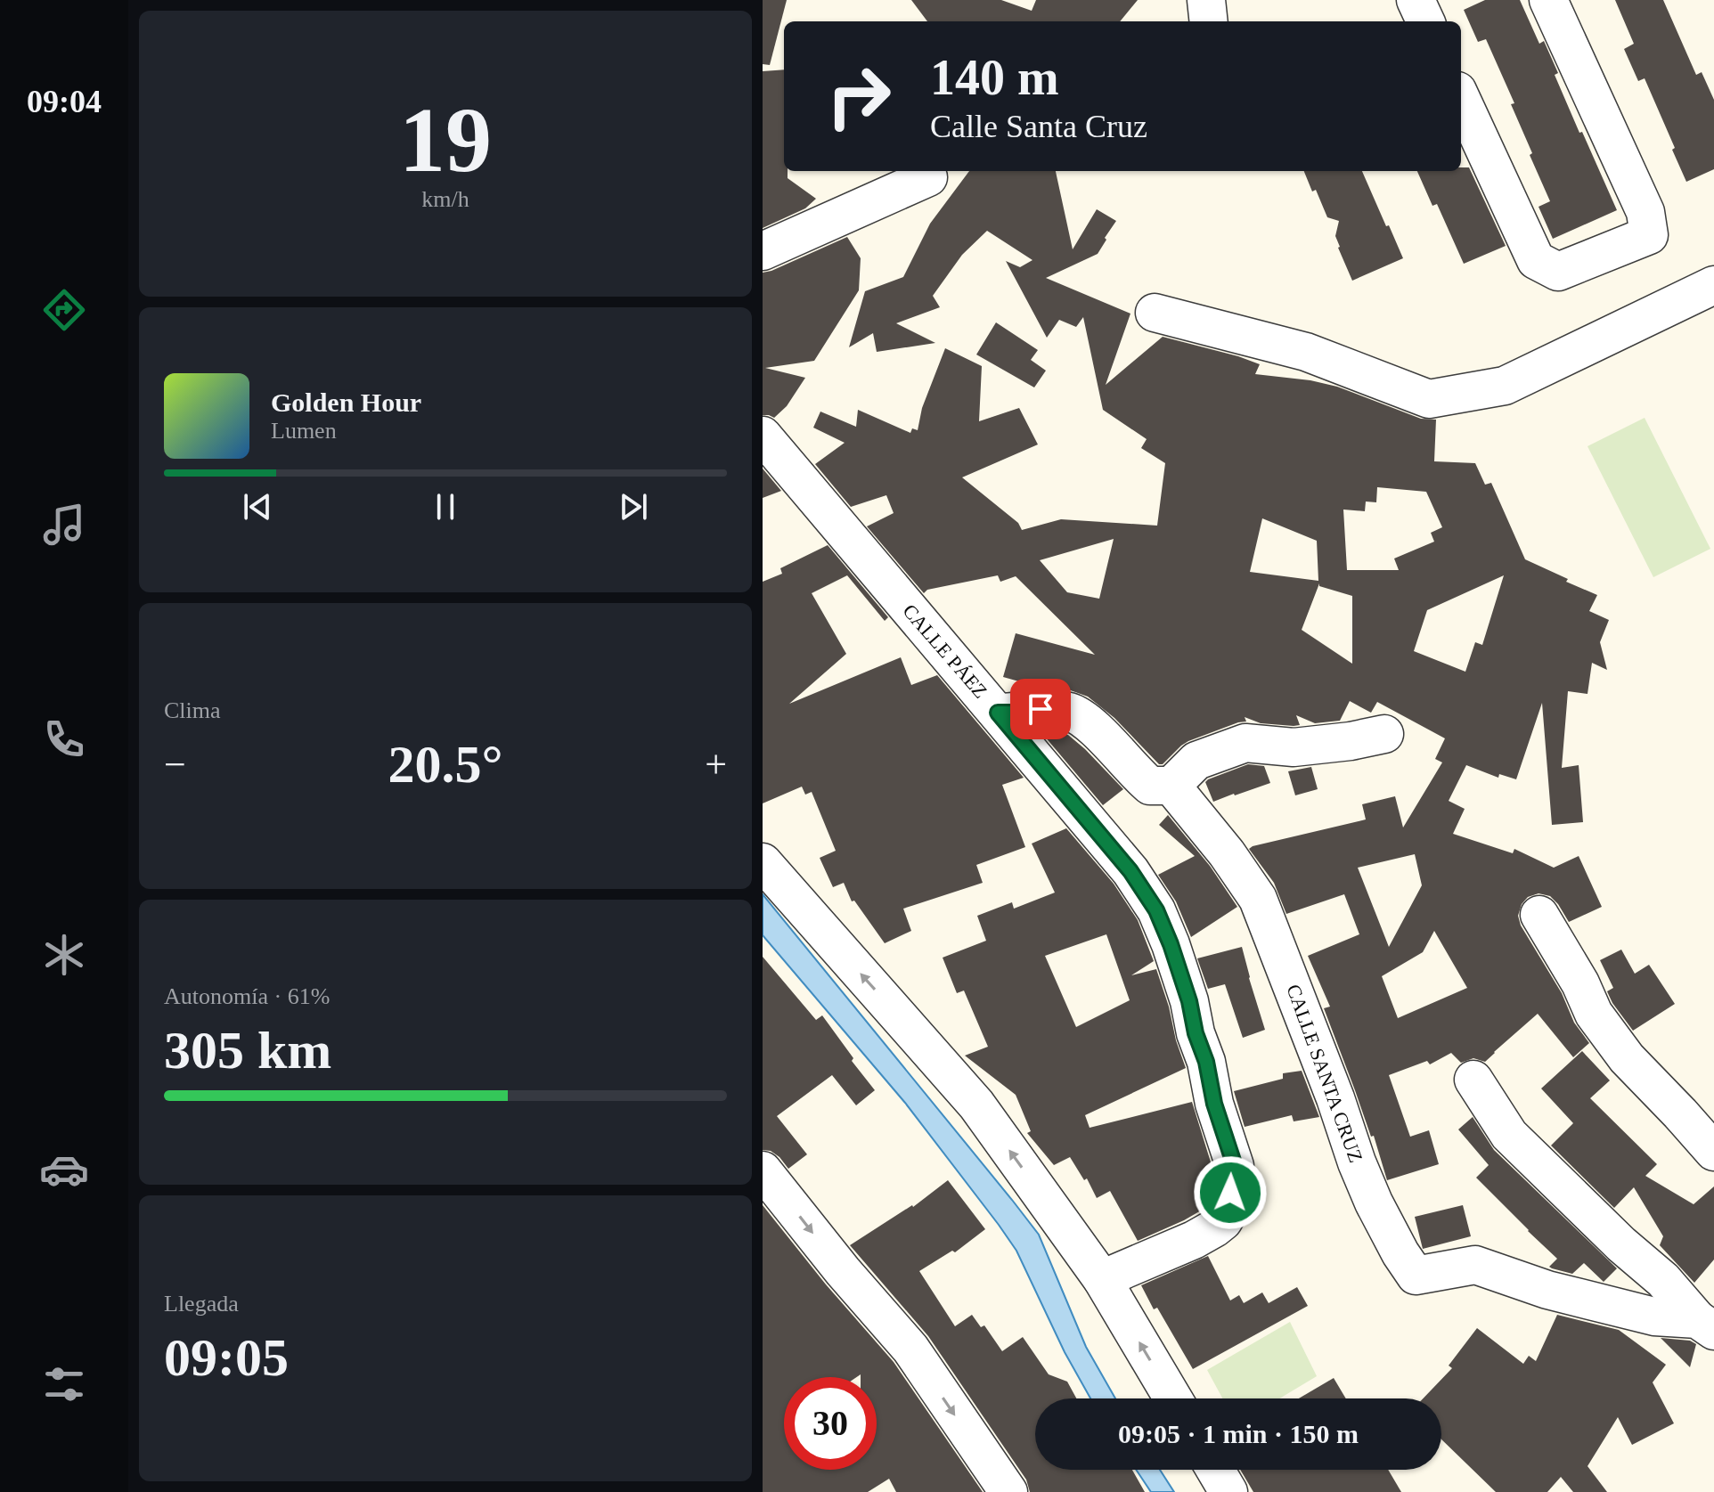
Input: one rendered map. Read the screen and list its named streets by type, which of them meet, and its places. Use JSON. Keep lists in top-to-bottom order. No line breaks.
{"streets":{"street":["CALLE PÁEZ","CALLE SANTA CRUZ"]},"page":{"tabs":"09:04","tile":[["19","km/h"],"Clima",["Autonomía · 61%","305 km"],["Llegada","09:05"]],"turn":["140 m","Calle Santa Cruz"],"song":["Golden Hour","Lumen"],"heat":["−","20.5°","+"],"limit":"30","trip":"09:05 · 1 min · 150 m"}}
